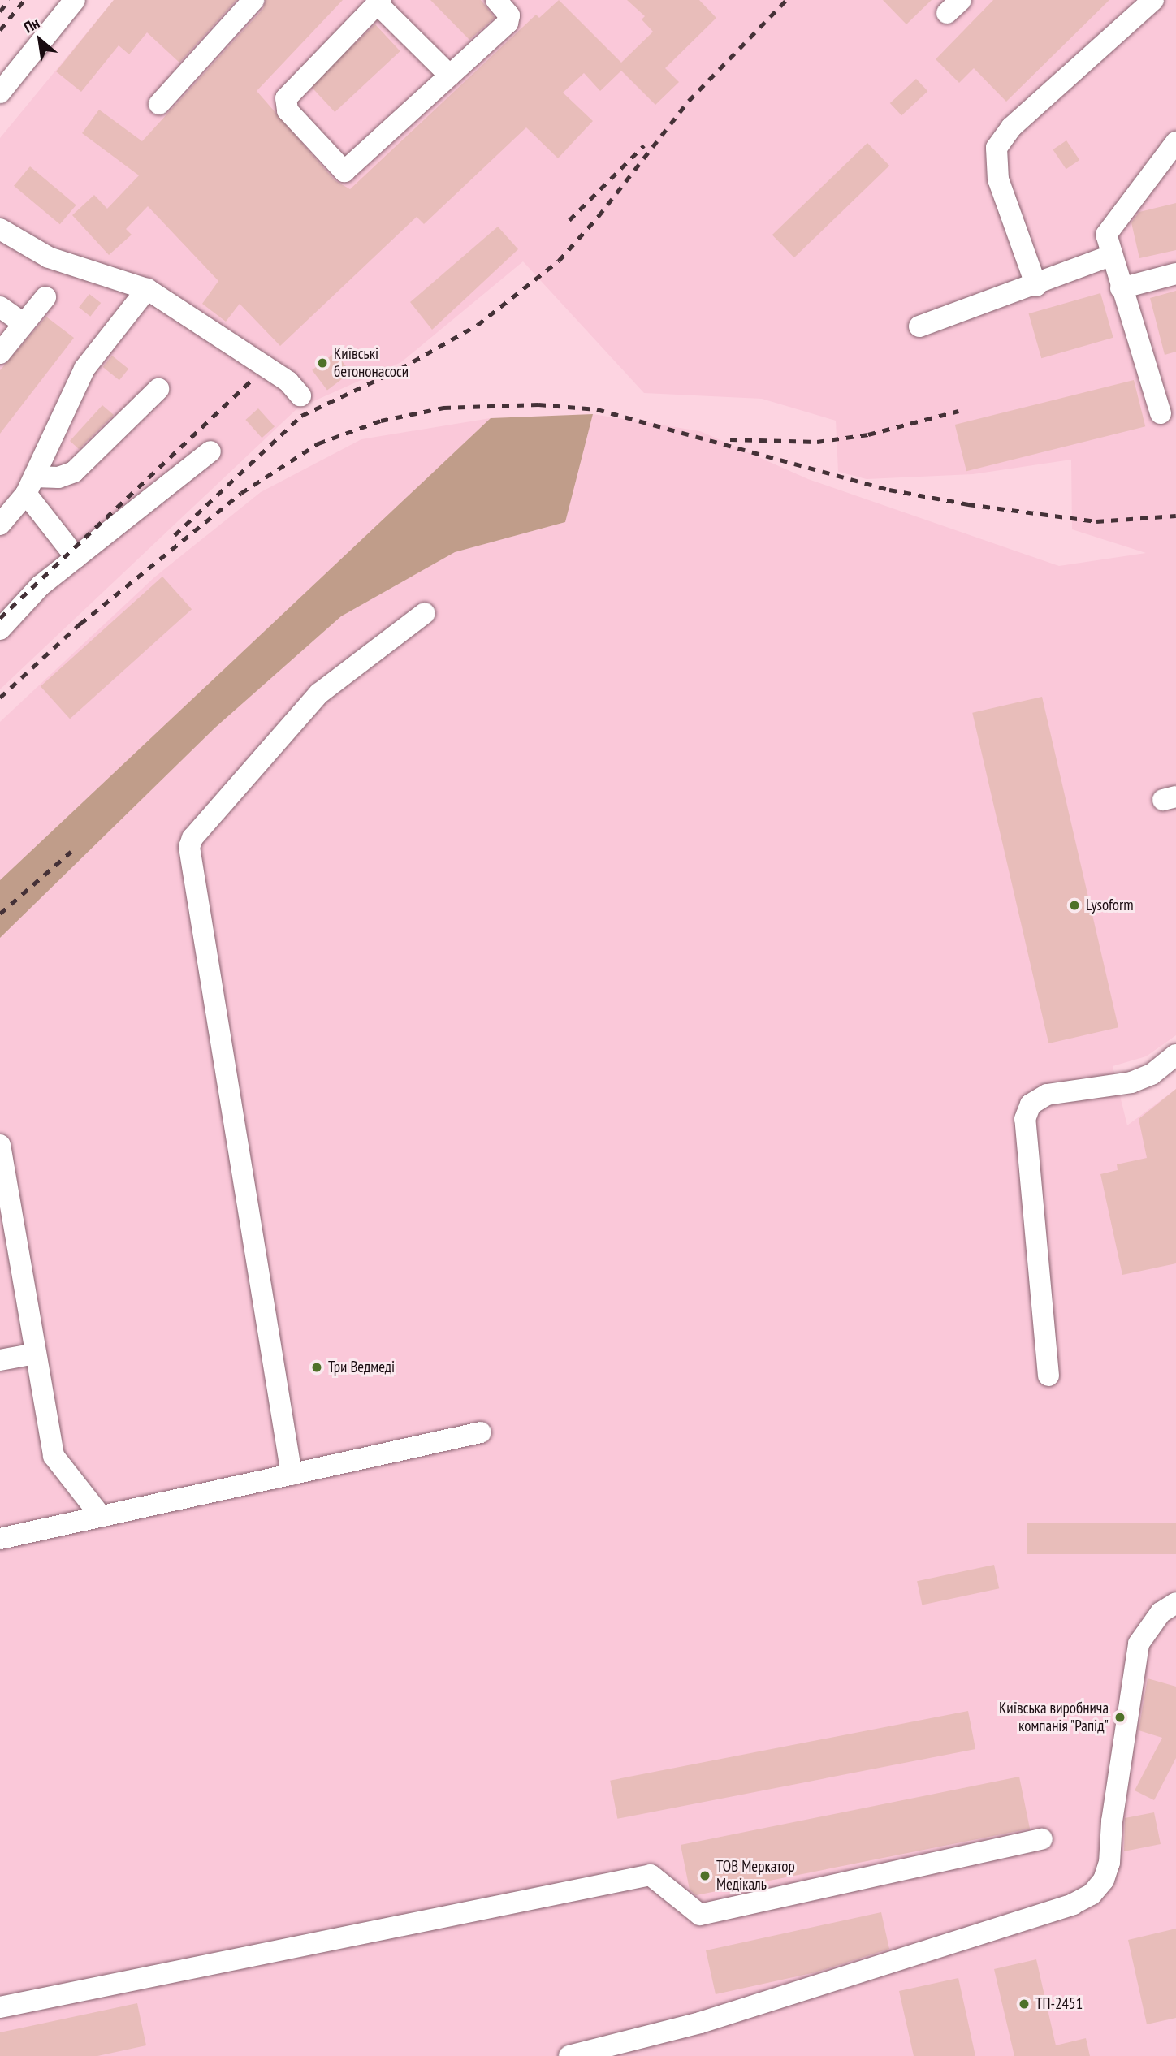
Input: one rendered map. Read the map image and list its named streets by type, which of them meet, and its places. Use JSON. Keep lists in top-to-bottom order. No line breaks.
{"places":["Київські бетононасоси","Lysoform","Три Ведмеді","Київська виробнича компанія \"Рапід\"","ТОВ Меркатор Медікаль","ТП-2451"],"north":"top left"}
